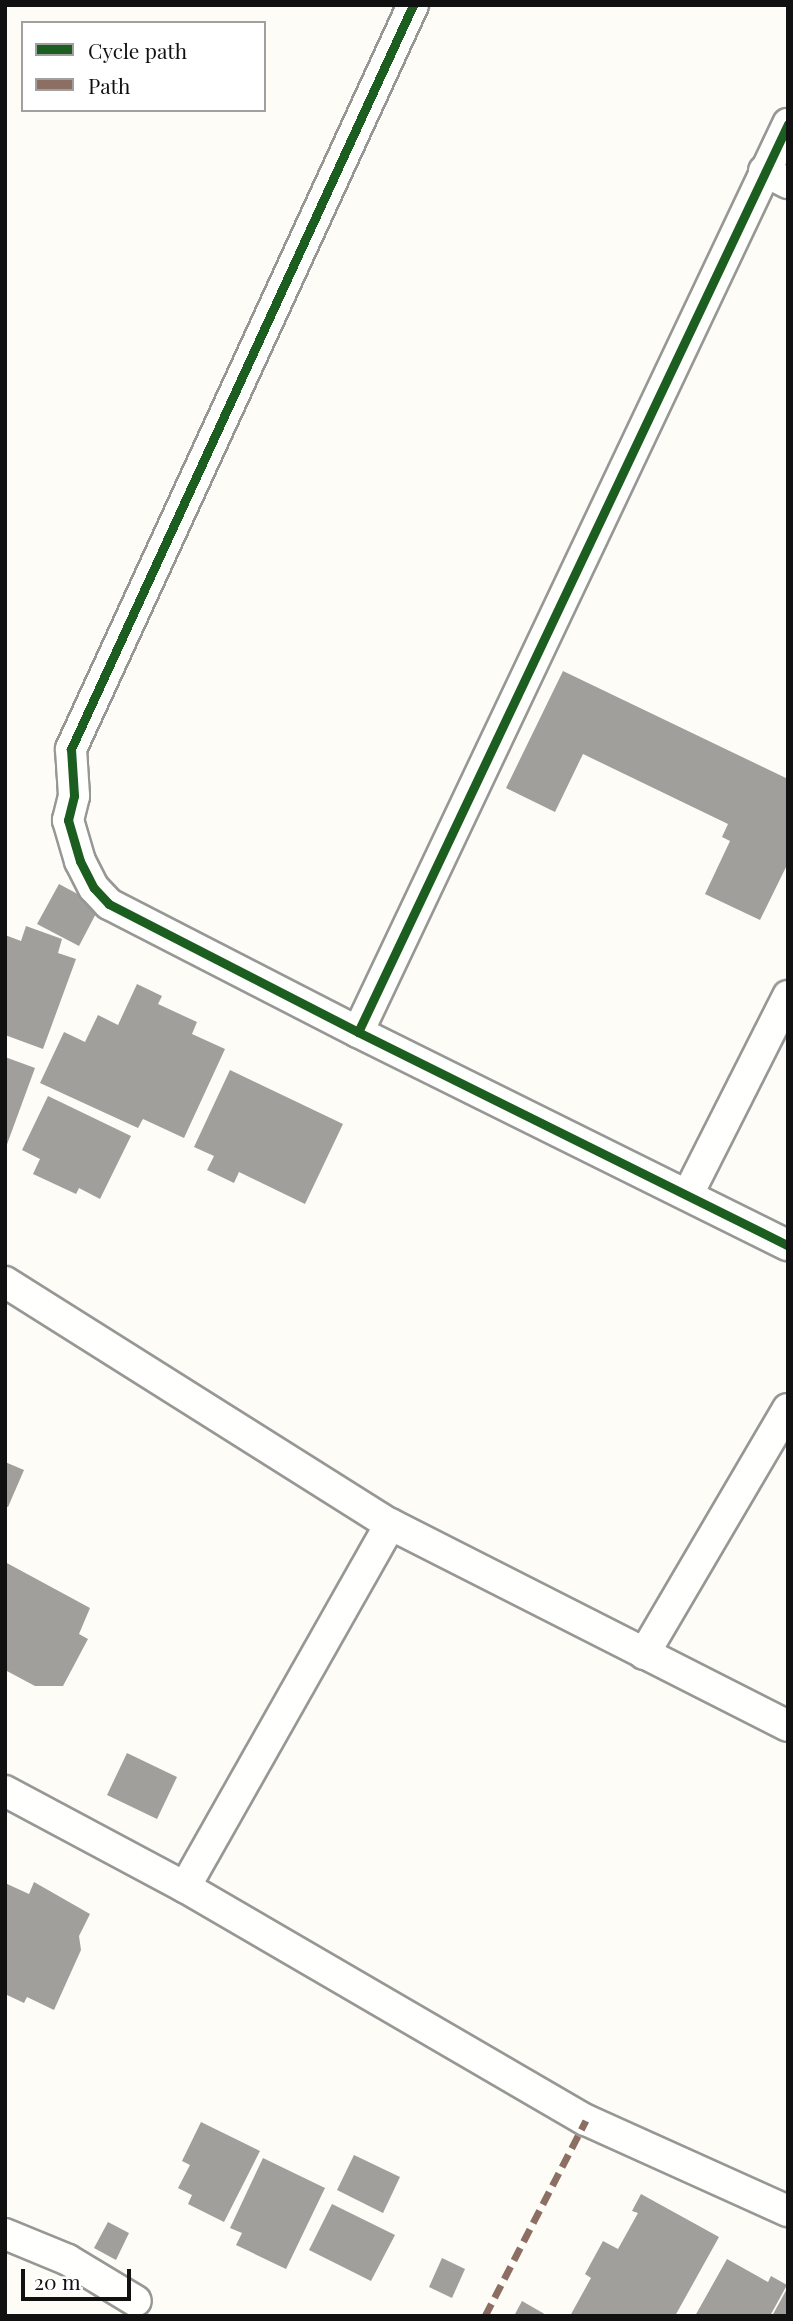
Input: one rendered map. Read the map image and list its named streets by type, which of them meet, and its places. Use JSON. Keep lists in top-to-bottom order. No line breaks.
{"legend":["Cycle path","Path"],"scale_bar":"20 m"}
